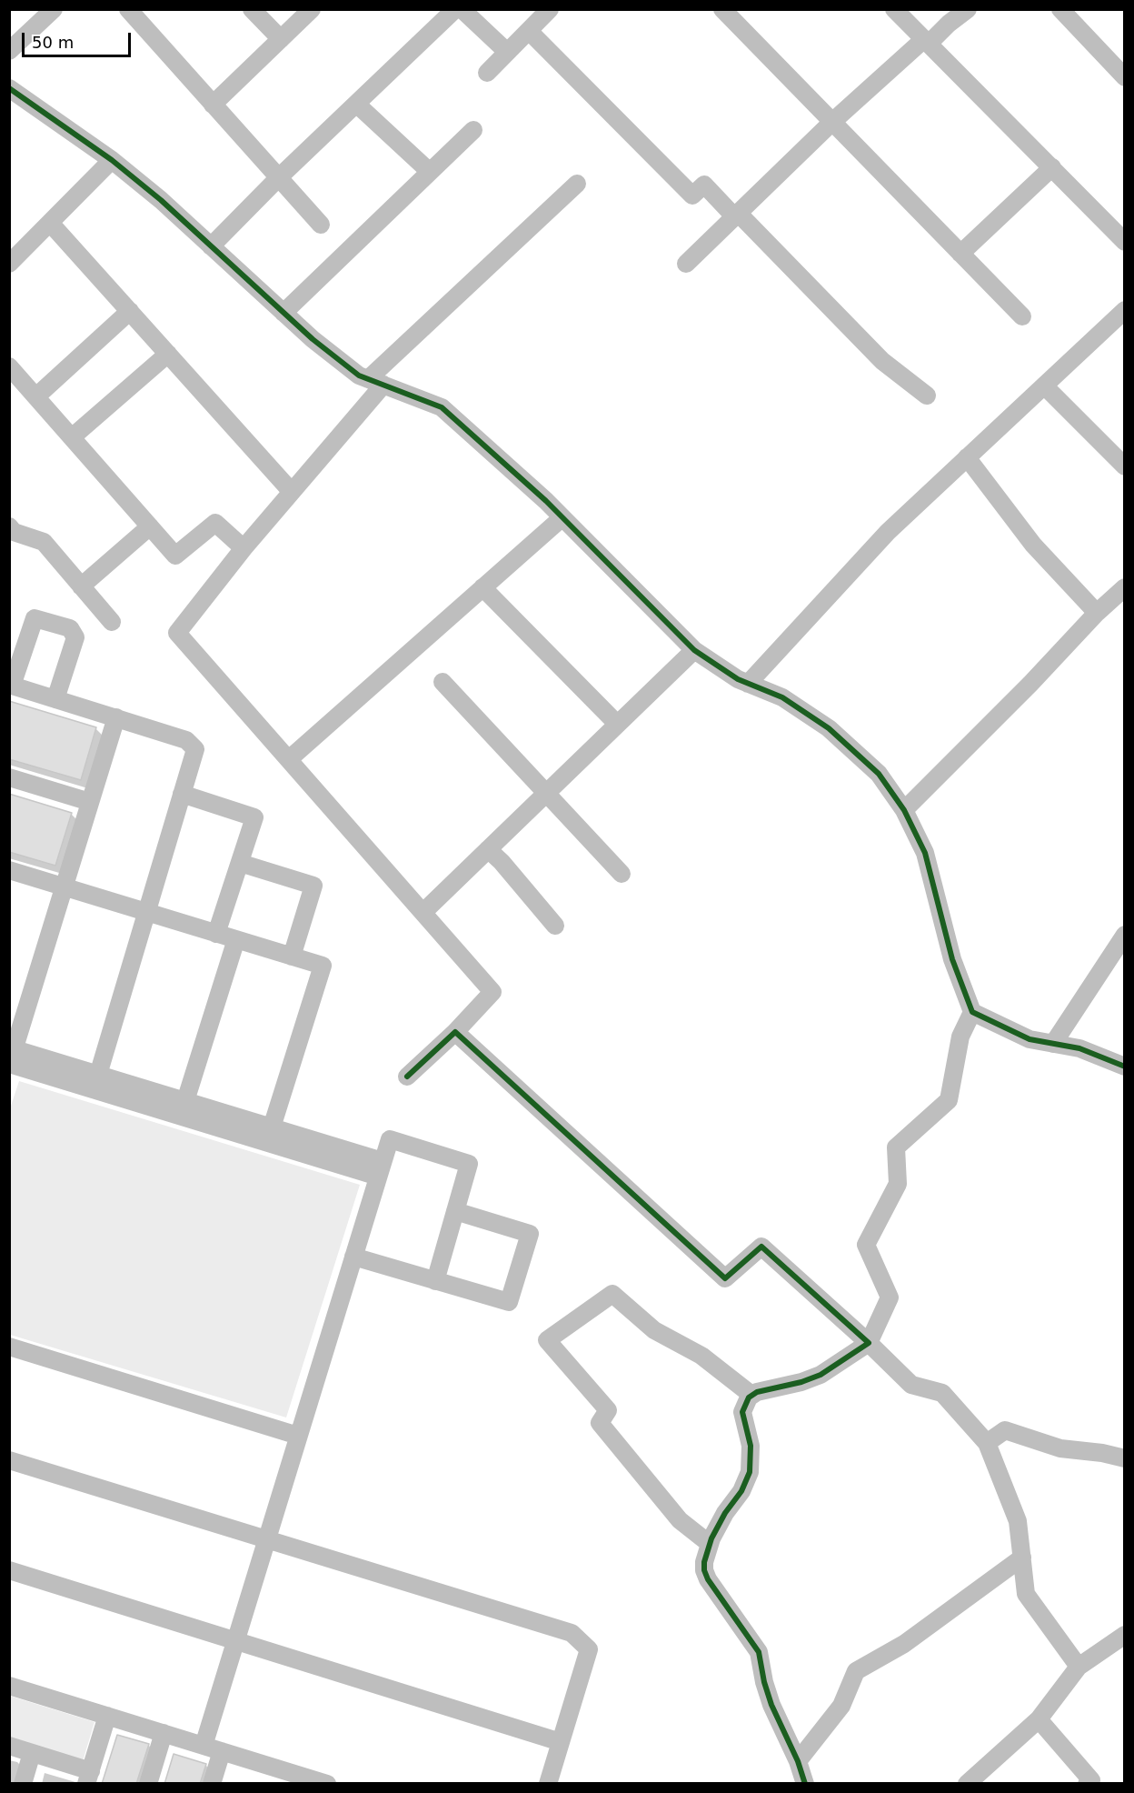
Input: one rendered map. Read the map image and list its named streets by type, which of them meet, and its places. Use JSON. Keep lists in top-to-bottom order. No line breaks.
{"scale_bar":"50 m"}
